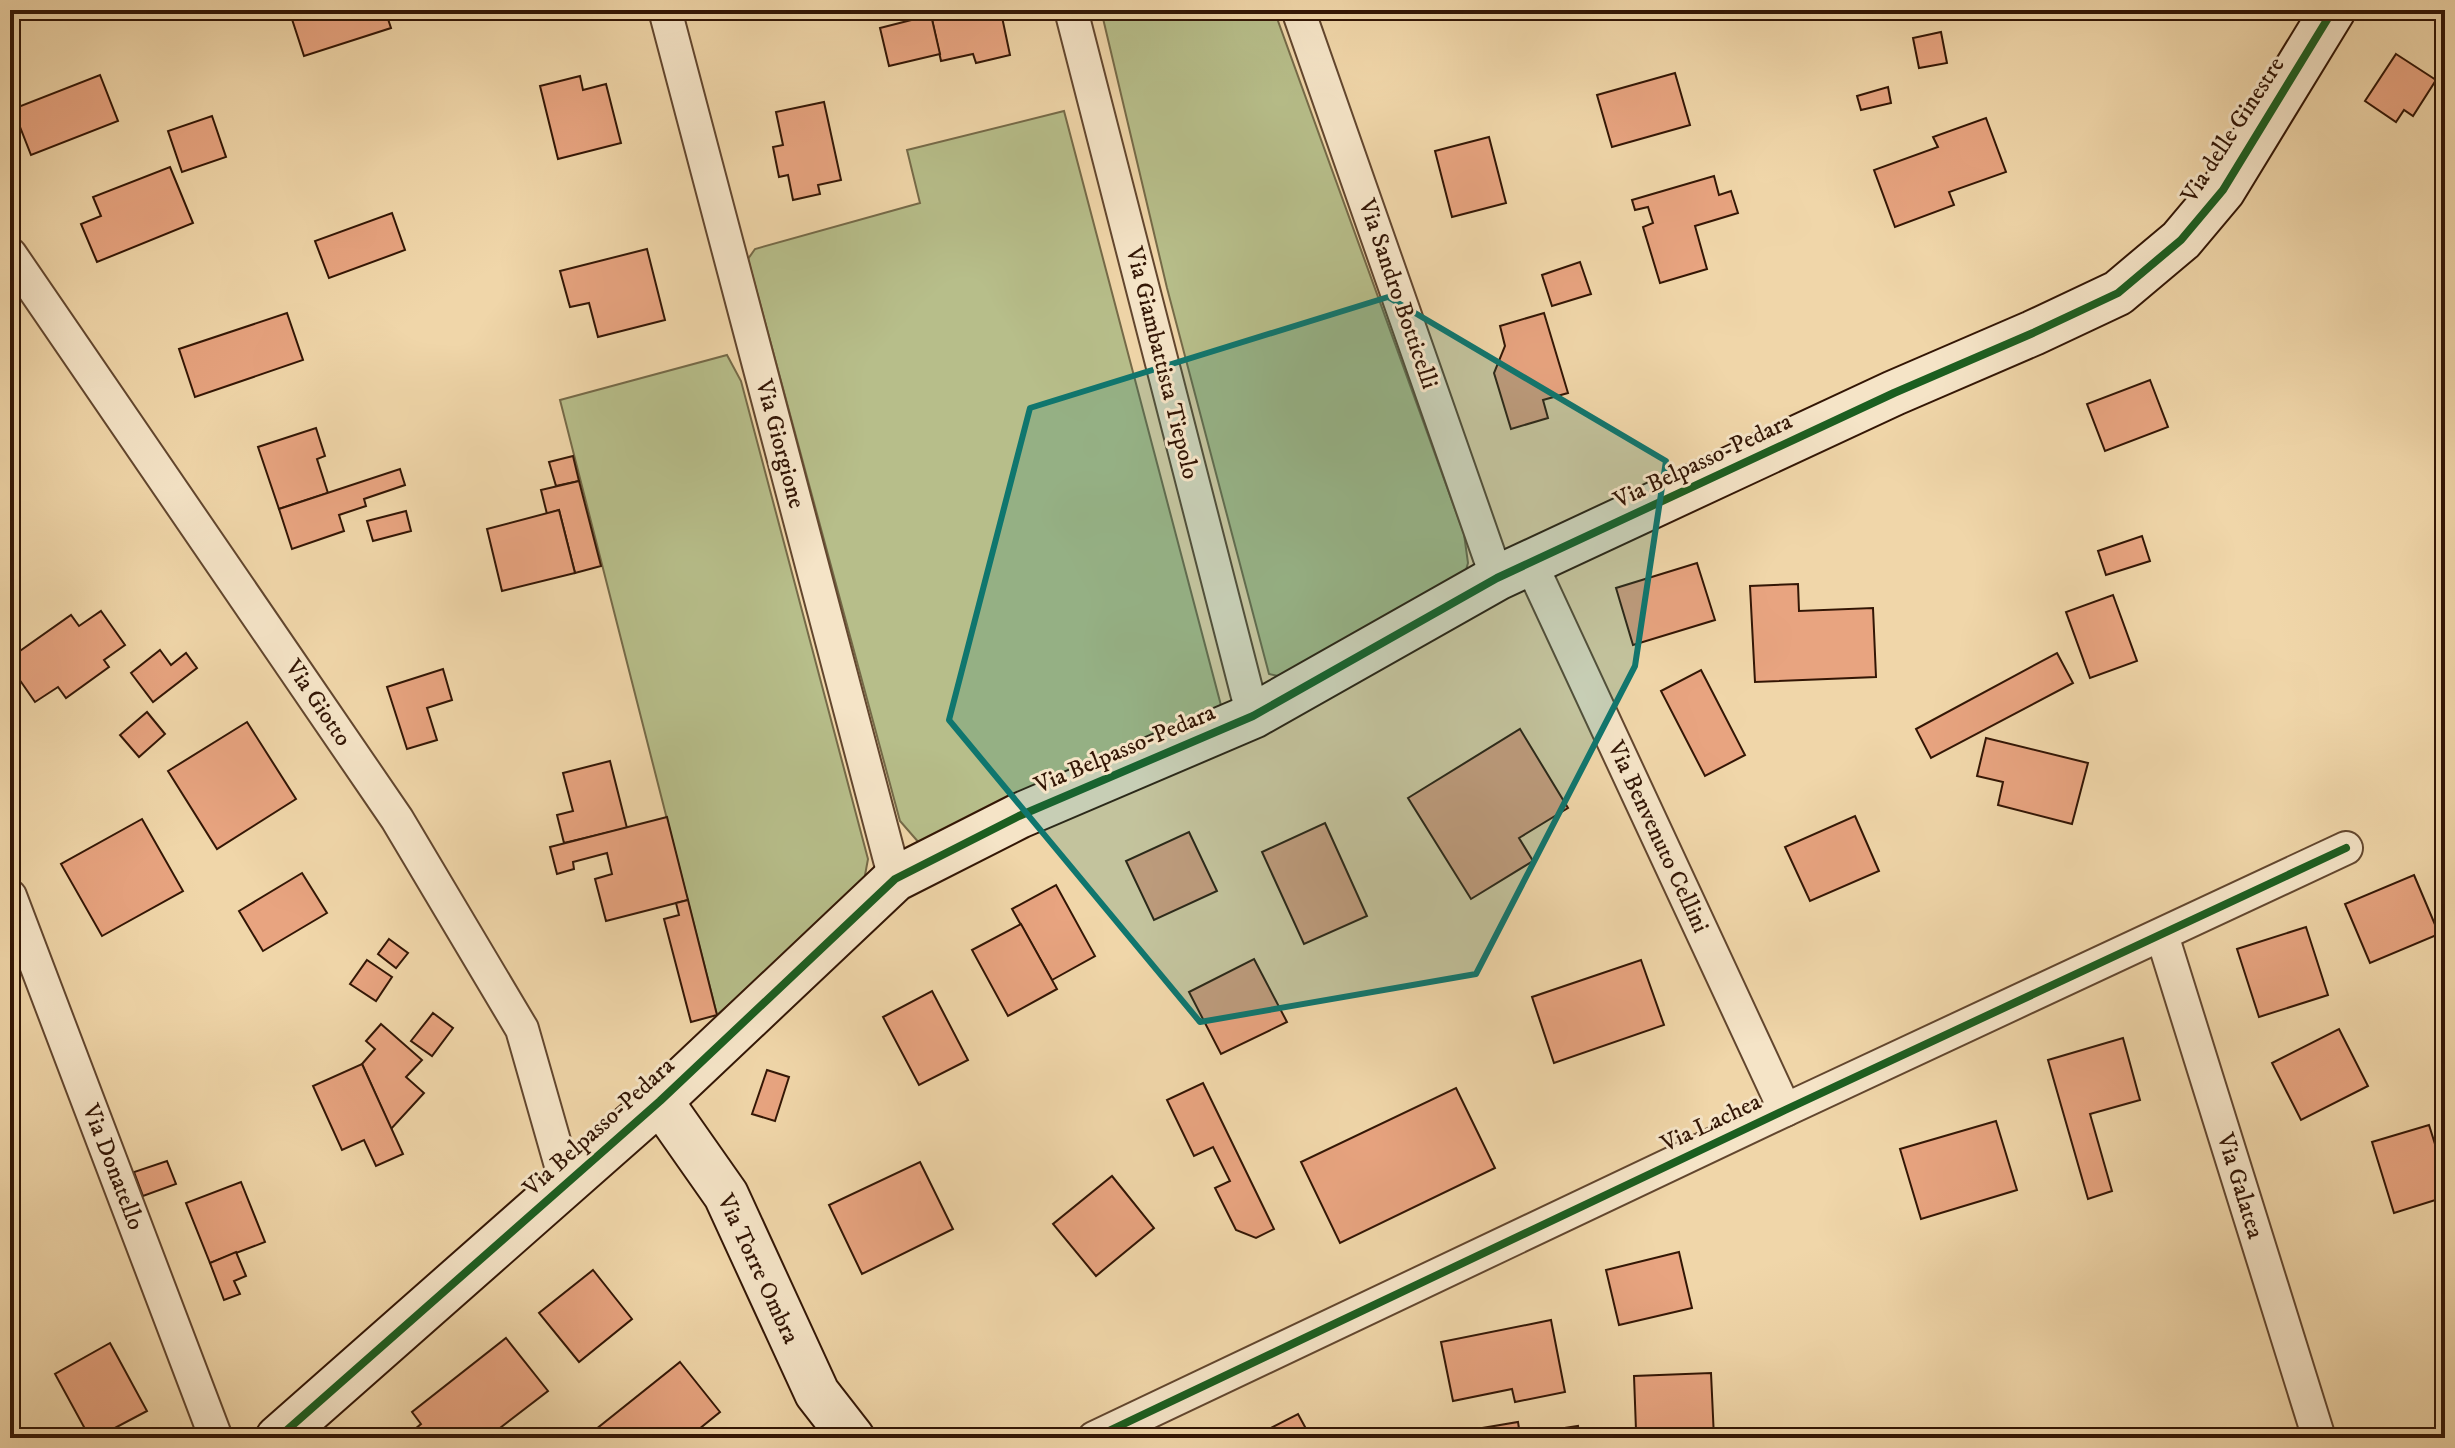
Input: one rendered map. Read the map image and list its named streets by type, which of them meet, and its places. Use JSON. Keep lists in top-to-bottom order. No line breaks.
{"streets":{"street":["Via delle Ginestre","Via Sandro Botticelli","Via Giambattista Tiepolo","Via Giorgione","Via Belpasso-Pedara","Via Giotto","Via Benvenuto Cellini","Via Lachea","Via Donatello","Via Galatea","Via Torre Ombra"]},"crossings":[["Via delle Ginestre","Via Belpasso-Pedara"],["Via Sandro Botticelli","Via Belpasso-Pedara"],["Via Sandro Botticelli","Via Benvenuto Cellini"],["Via Giambattista Tiepolo","Via Belpasso-Pedara"],["Via Giorgione","Via Belpasso-Pedara"],["Via Belpasso-Pedara","Via Giotto"],["Via Belpasso-Pedara","Via Benvenuto Cellini"],["Via Belpasso-Pedara","Via Torre Ombra"],["Via Benvenuto Cellini","Via Lachea"],["Via Lachea","Via Galatea"]]}
